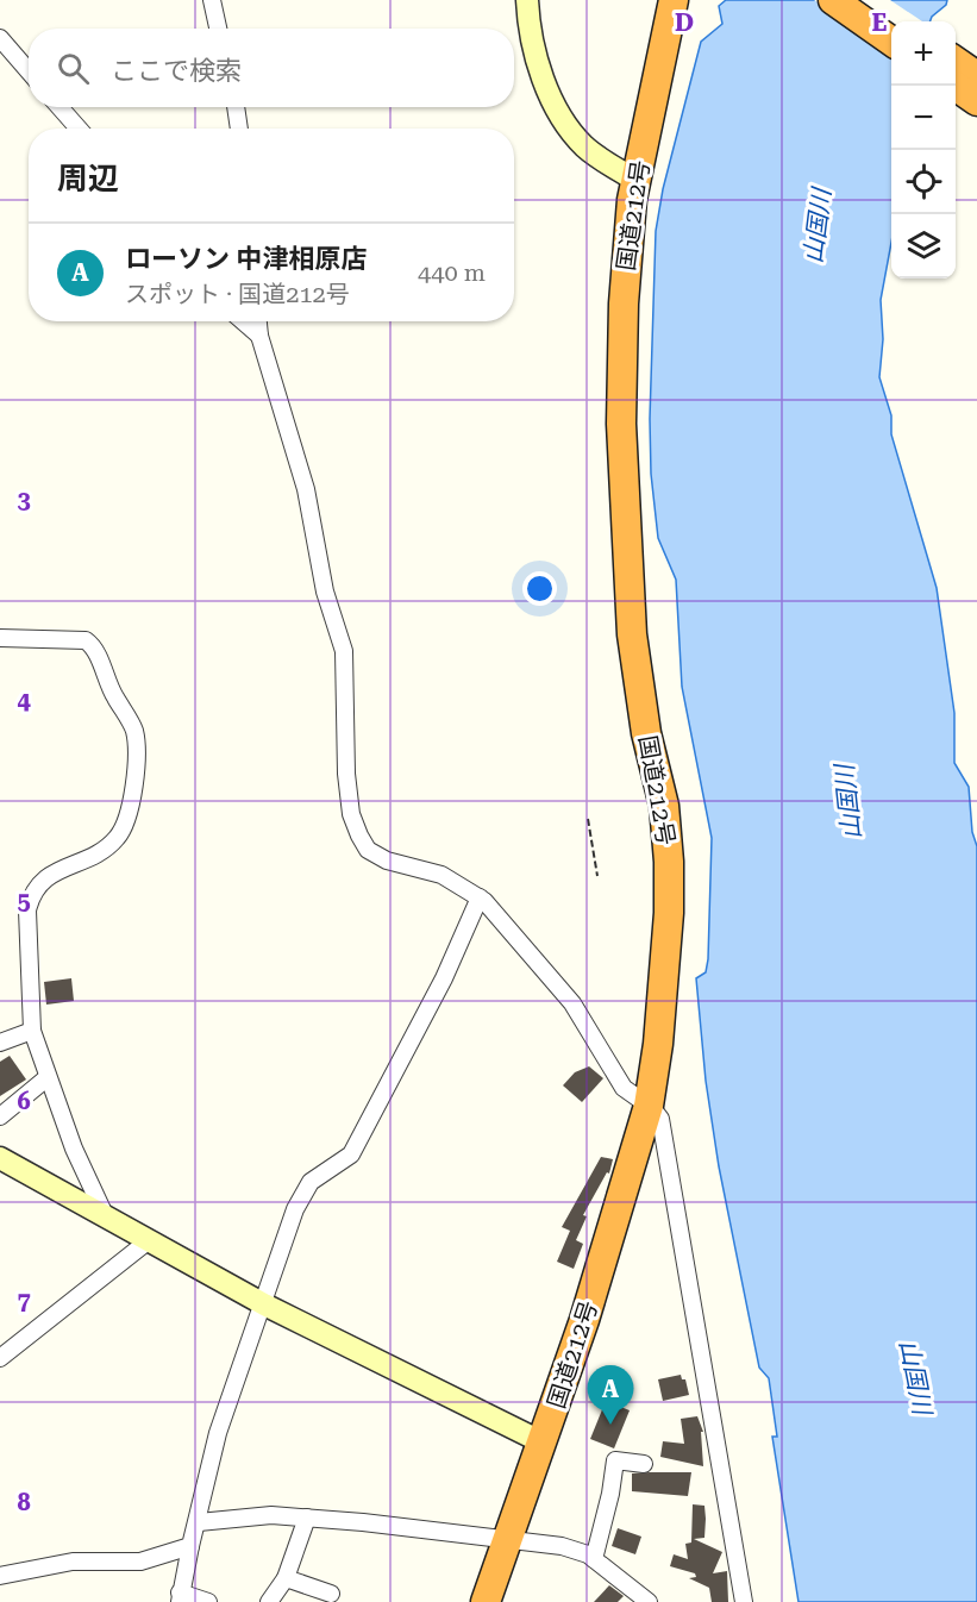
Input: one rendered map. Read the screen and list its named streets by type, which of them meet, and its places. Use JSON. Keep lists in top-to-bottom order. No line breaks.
{"streets":{"highway":["国道212号"]},"water":["山国川"],"page":{"map_buttons":["+","−"],"search":"ここで検索","heading":"周辺","list":[{"mark":"A","name":"ローソン 中津相原店","note":"スポット · 国道212号","value":"440 m"}],"pins":"A"},"grid":{"columns":["D","E"],"rows":["3","4","5","6","7","8"]}}
